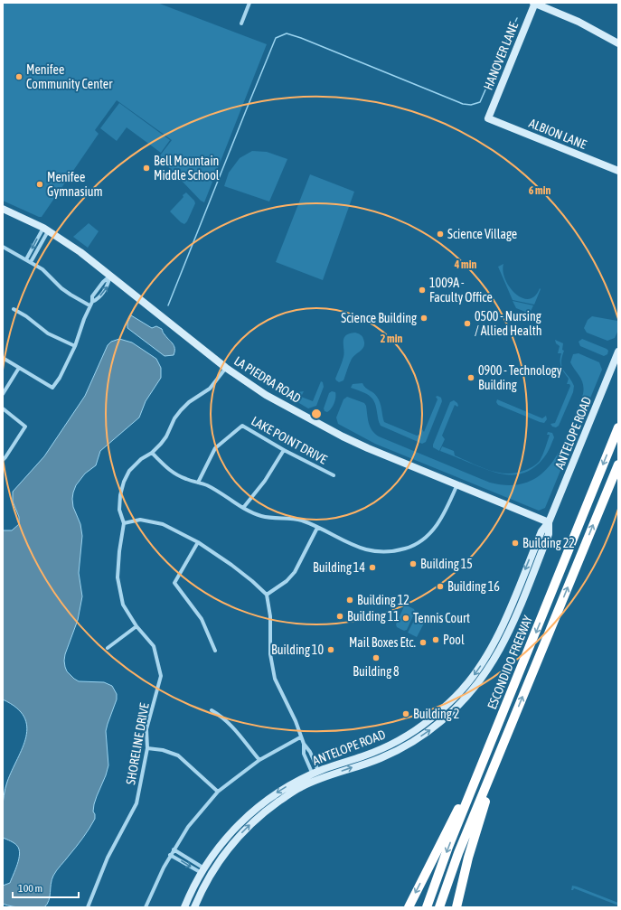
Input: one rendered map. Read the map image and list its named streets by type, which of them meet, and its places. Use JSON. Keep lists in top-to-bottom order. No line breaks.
{"streets":{"highway":["ESCONDIDO FREEWAY"],"main road":["HANOVER LANE","ALBION LANE","LA PIEDRA ROAD","ANTELOPE ROAD"],"street":["LAKE POINT DRIVE","SHORELINE DRIVE"]},"crossings":[["HANOVER LANE","ALBION LANE"],["LA PIEDRA ROAD","ANTELOPE ROAD"],["LA PIEDRA ROAD","SHORELINE DRIVE"]],"places":["Menifee Community Center","Bell Mountain Middle School","Menifee Gymnasium","Science Village","1009A - Faculty Office","Science Building","0500 - Nursing / Allied Health","0900 - Technology Building","Building 22","Building 15","Building 14","Building 16","Building 12","Building 11","Tennis Court","Pool","Mail Boxes Etc.","Building 10","Building 8","Building 2"],"scale_bar":"100 m","rings":["6 min","4 min","2 min"]}
